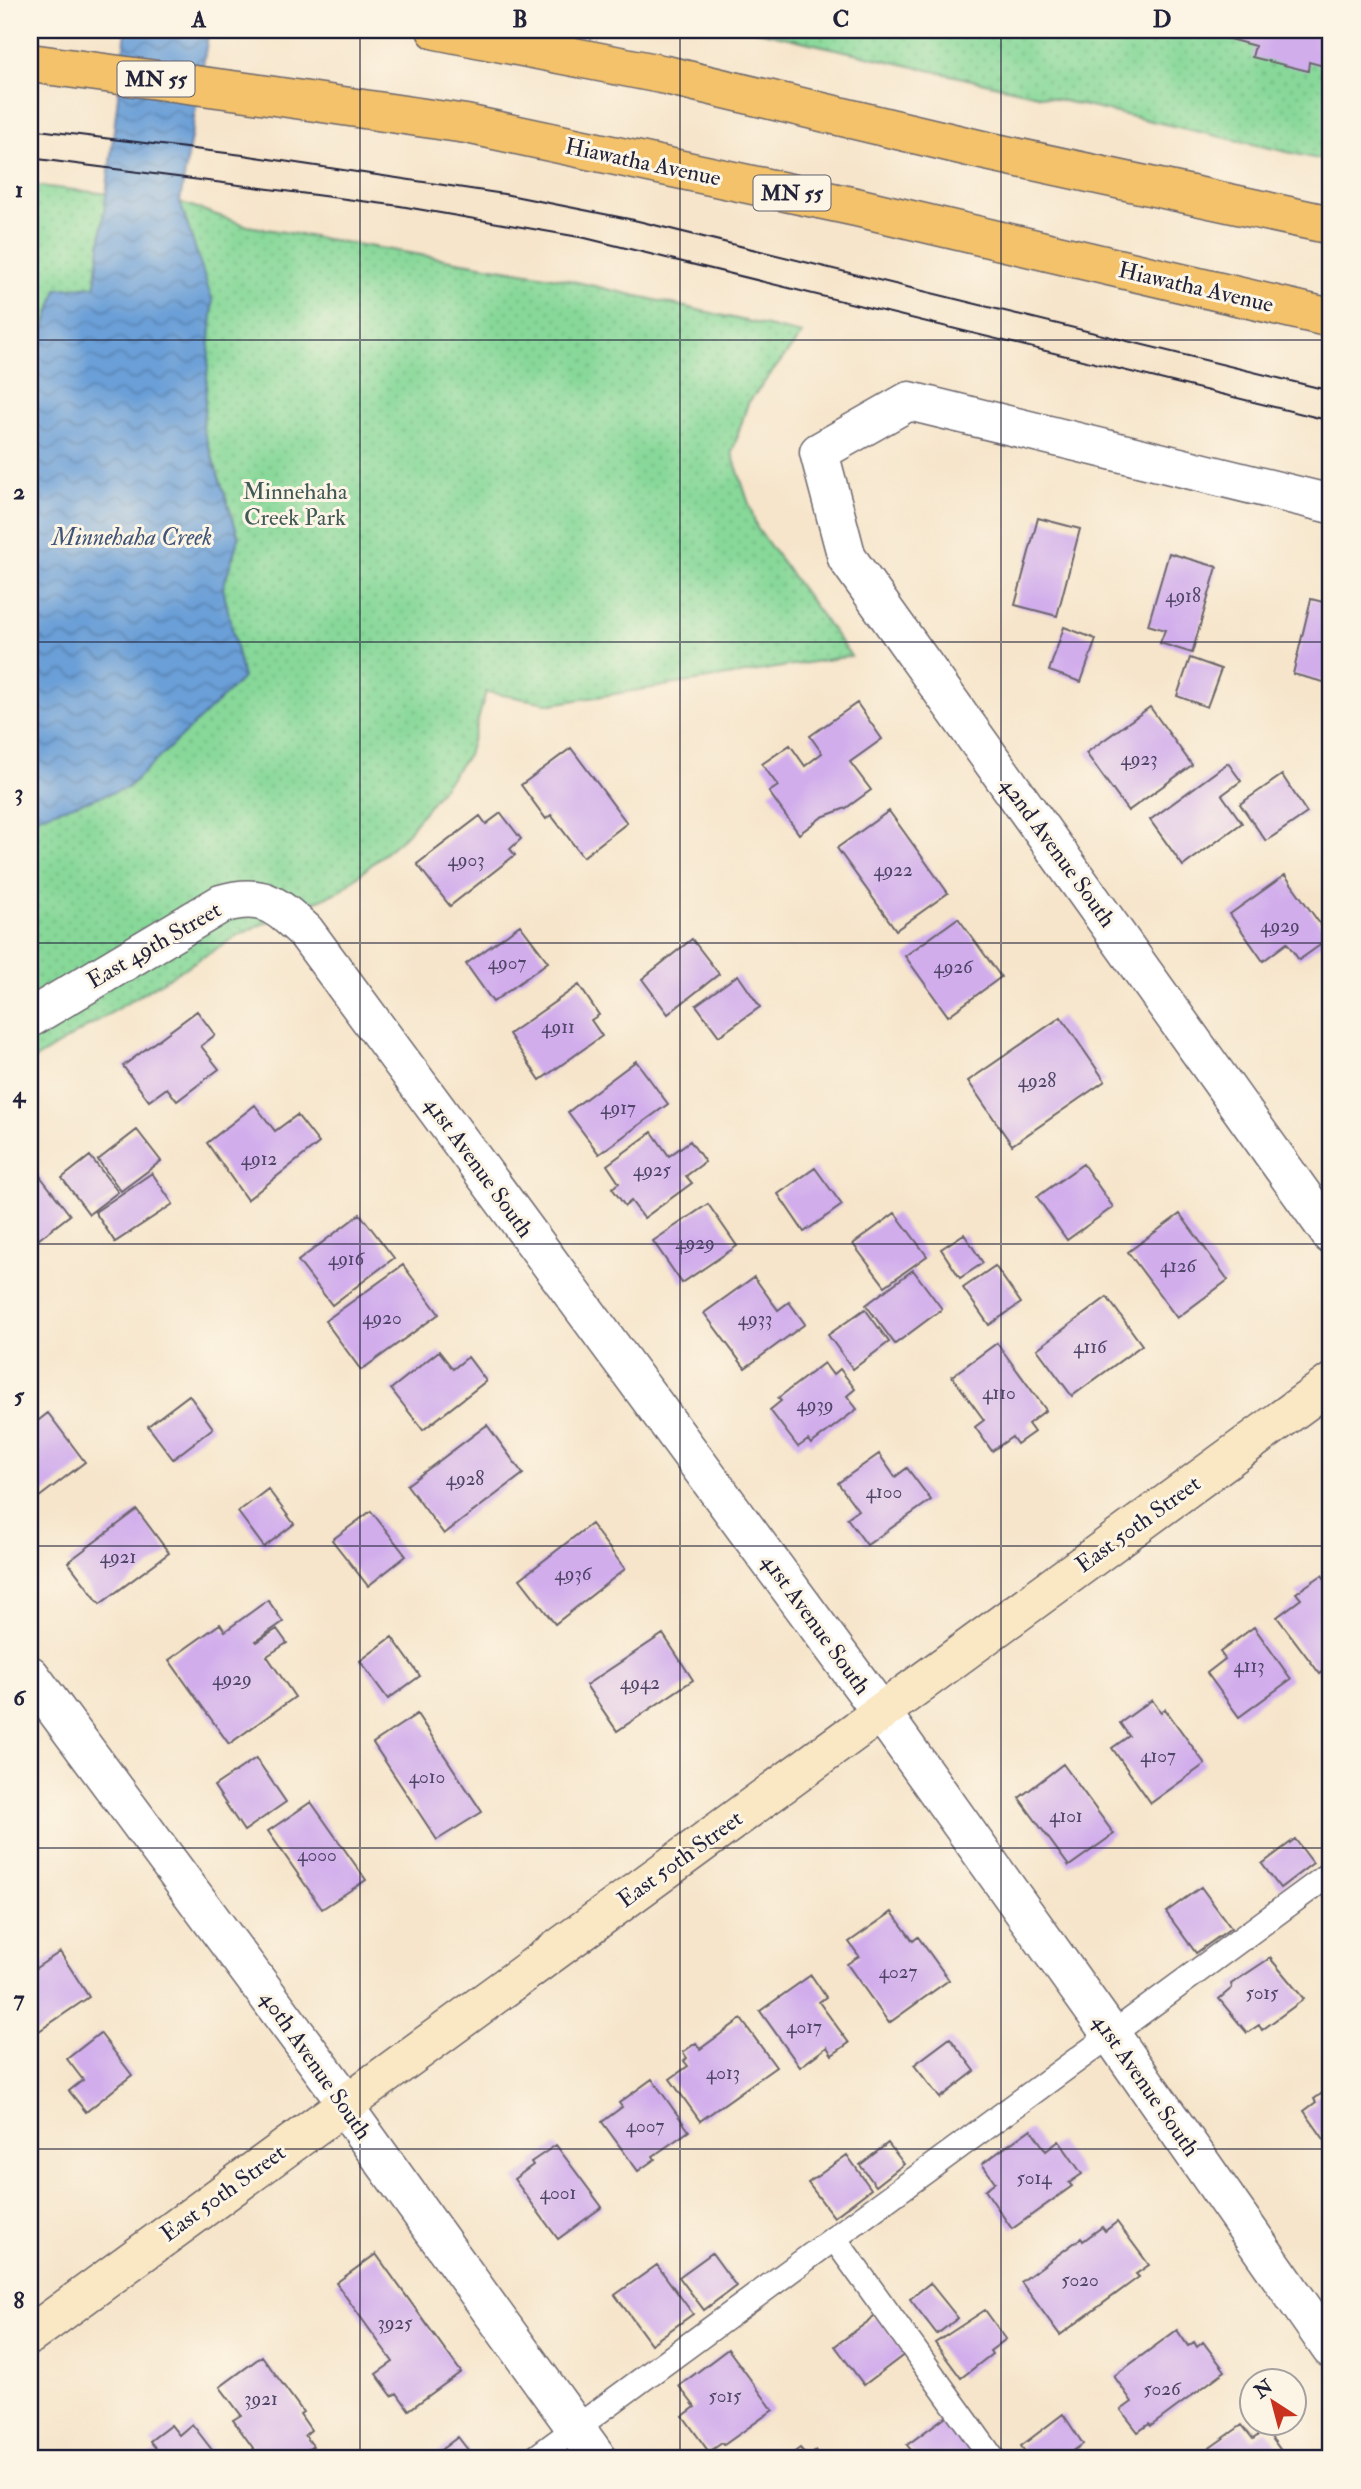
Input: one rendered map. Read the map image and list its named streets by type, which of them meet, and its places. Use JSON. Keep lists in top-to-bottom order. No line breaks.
{"streets":{"highway":["MN 55","Hiawatha Avenue"],"street":["42nd Avenue South","East 49th Street","41st Avenue South","East 50th Street","40th Avenue South"]},"crossings":[["East 49th Street","41st Avenue South"],["41st Avenue South","East 50th Street"],["East 50th Street","40th Avenue South"]],"water":["Minnehaha Creek"],"parks":["Minnehaha Creek Park"],"house_numbers":["4918","4923","4903","4922","4929","4907","4926","4911","4928","4917","4912","4925","4929","4916","4126","4920","4933","4116","4110","4939","4928","4100","4921","4936","4113","4929","4942","4107","4010","4101","4000","4027","5015","4017","4013","4007","5014","4001","5020","3925","5026","5015","3921"],"north":"top left","grid":{"columns":["A","B","C","D"],"rows":["1","2","3","4","5","6","7","8"]}}
